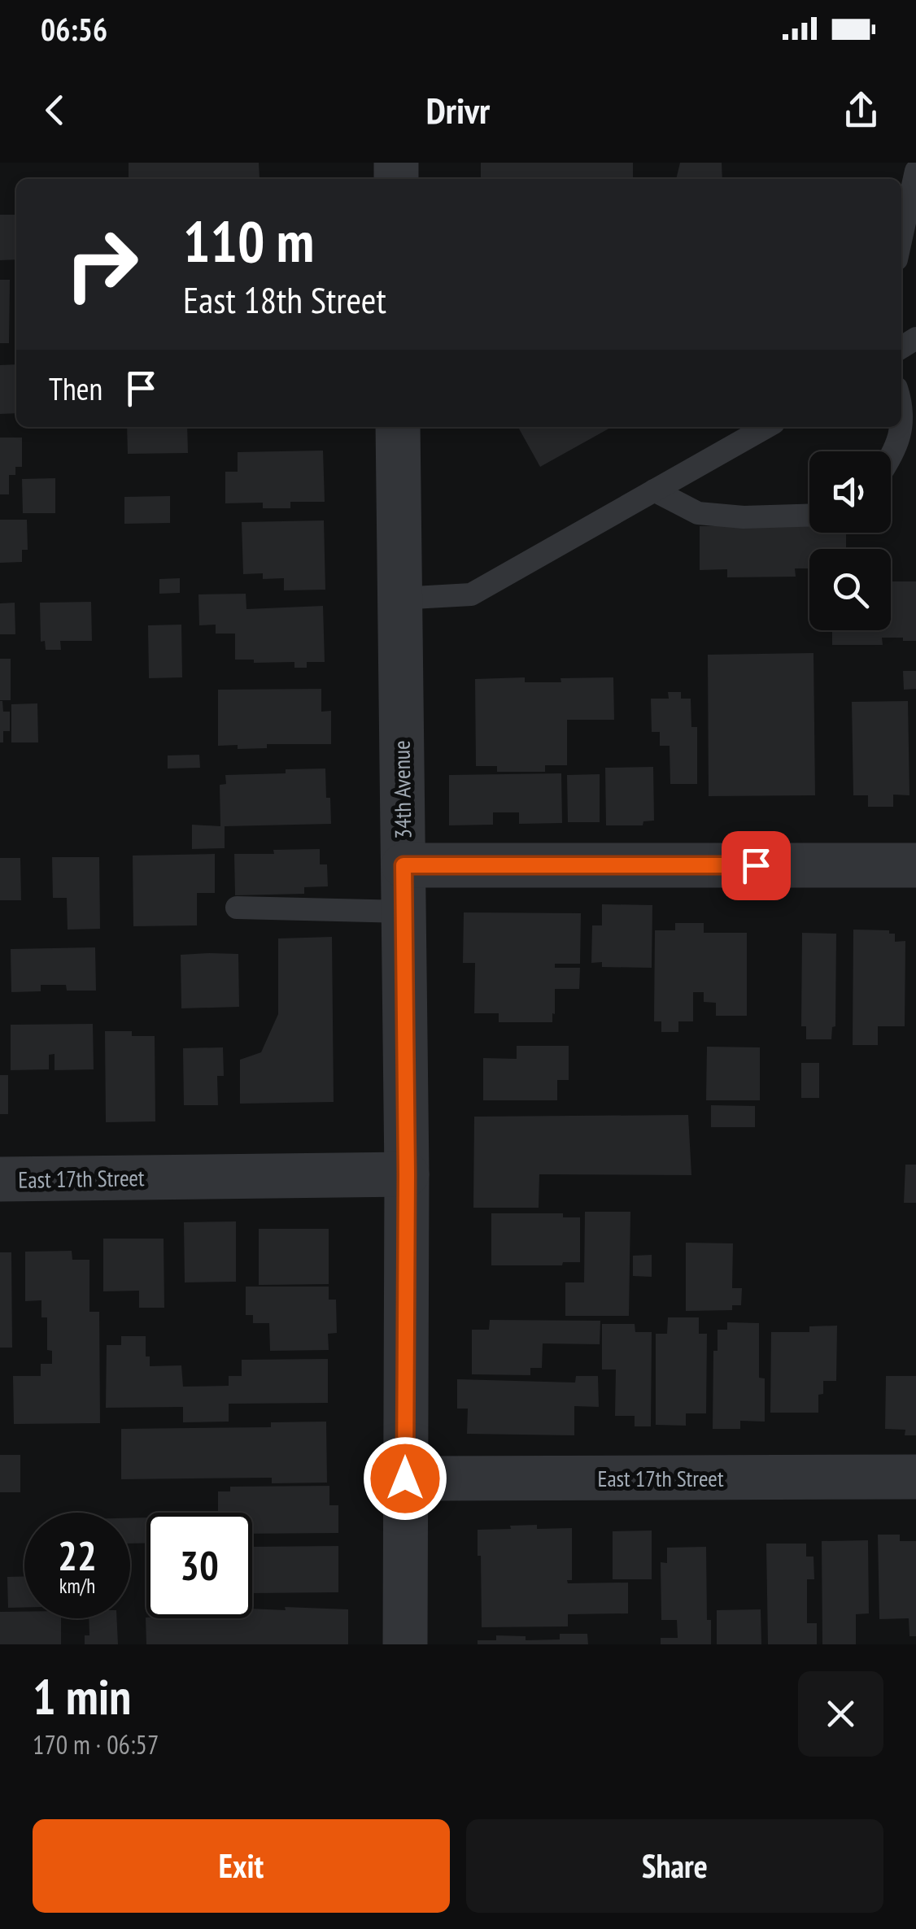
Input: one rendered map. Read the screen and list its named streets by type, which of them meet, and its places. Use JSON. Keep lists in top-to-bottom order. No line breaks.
{"streets":{"street":["34th Avenue","East 17th Street"]},"crossings":[["34th Avenue","East 17th Street"]],"page":{"status":"06:56","header":"Drivr","turn":["110 m","East 18th Street"],"then":"Then","speed":"22 km/h","limit":"30","heading":["1 min","170 m · 06:57"],"buttons":["Exit","Share"]}}
